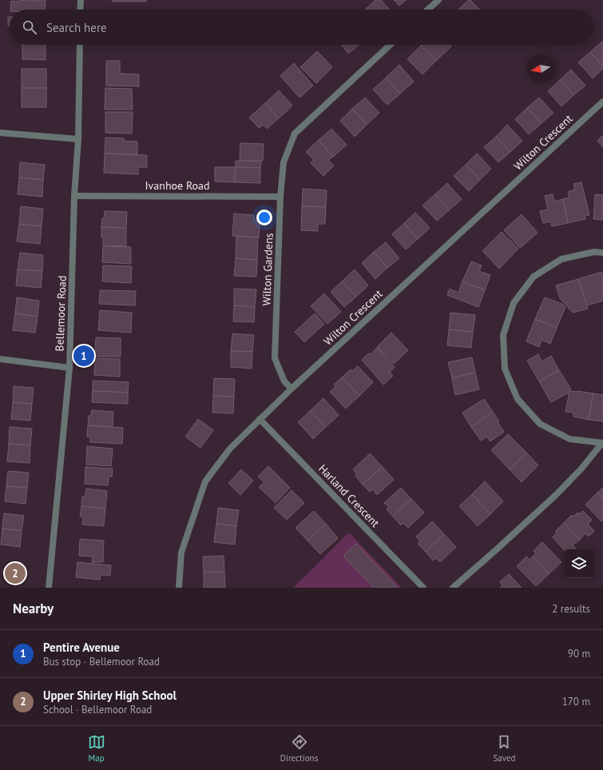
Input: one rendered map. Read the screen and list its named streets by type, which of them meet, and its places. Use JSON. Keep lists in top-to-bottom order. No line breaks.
{"streets":{"street":["Wilton Crescent","Ivanhoe Road","Wilton Gardens","Bellemoor Road","Harland Crescent"]},"crossings":[["Wilton Crescent","Wilton Gardens"],["Wilton Crescent","Harland Crescent"],["Ivanhoe Road","Wilton Gardens"],["Ivanhoe Road","Bellemoor Road"]],"north":"left","page":{"search":"Search here","pins":["1","2"],"heading":["Nearby","2 results"],"list":[{"mark":"1","name":"Pentire Avenue","note":"Bus stop · Bellemoor Road","value":"90 m"},{"mark":"2","name":"Upper Shirley High School","note":"School · Bellemoor Road","value":"170 m"}],"nav":["Map","Directions","Saved"]}}
